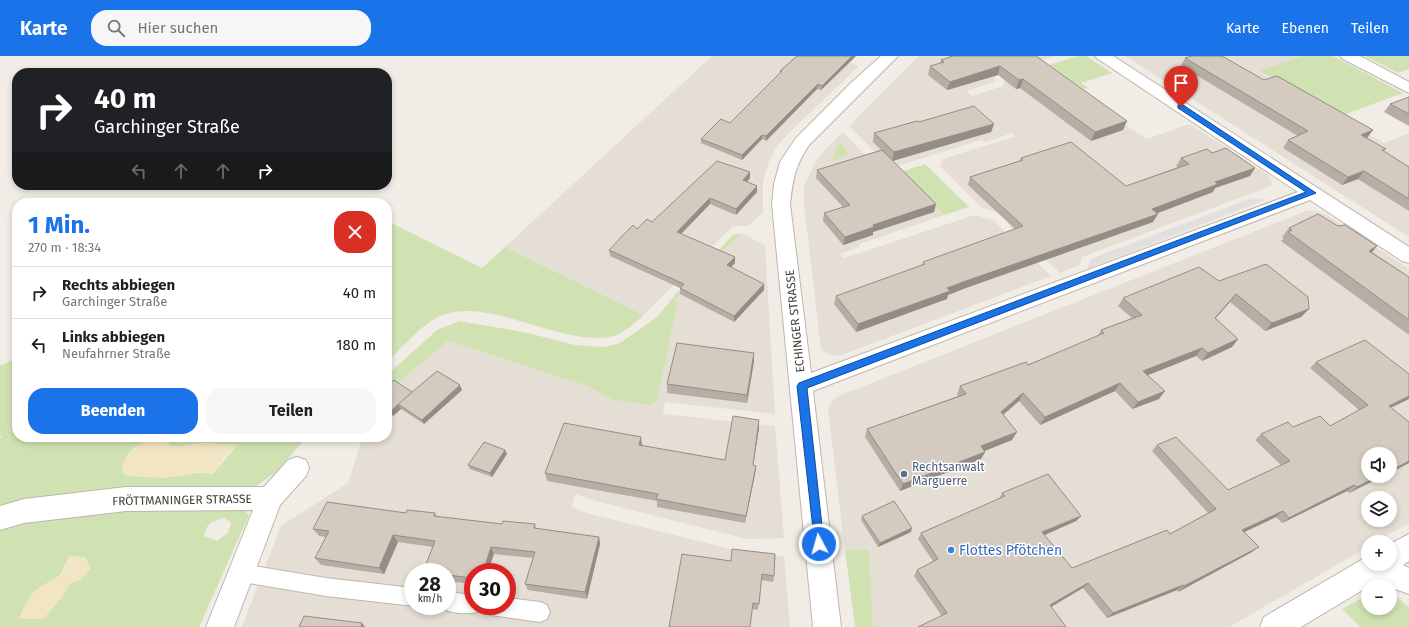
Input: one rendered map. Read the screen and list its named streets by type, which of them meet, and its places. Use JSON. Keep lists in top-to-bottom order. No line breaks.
{"streets":{"street":["ECHINGER STRASSE","FRÖTTMANINGER STRASSE"]},"places":["Rechtsanwalt Marguerre","Flottes Pfötchen"],"page":{"header":"Karte","search":"Hier suchen","nav":["Karte","Ebenen","Teilen"],"turn":["40 m","Garchinger Straße"],"heading":["1 Min.","270 m · 18:34"],"list":[{"name":"Rechts abbiegen","note":"Garchinger Straße","value":"40 m"},{"name":"Links abbiegen","note":"Neufahrner Straße","value":"180 m"}],"buttons":["Beenden","Teilen"],"map_buttons":["+","−"],"speed":"28 km/h","limit":"30"}}
